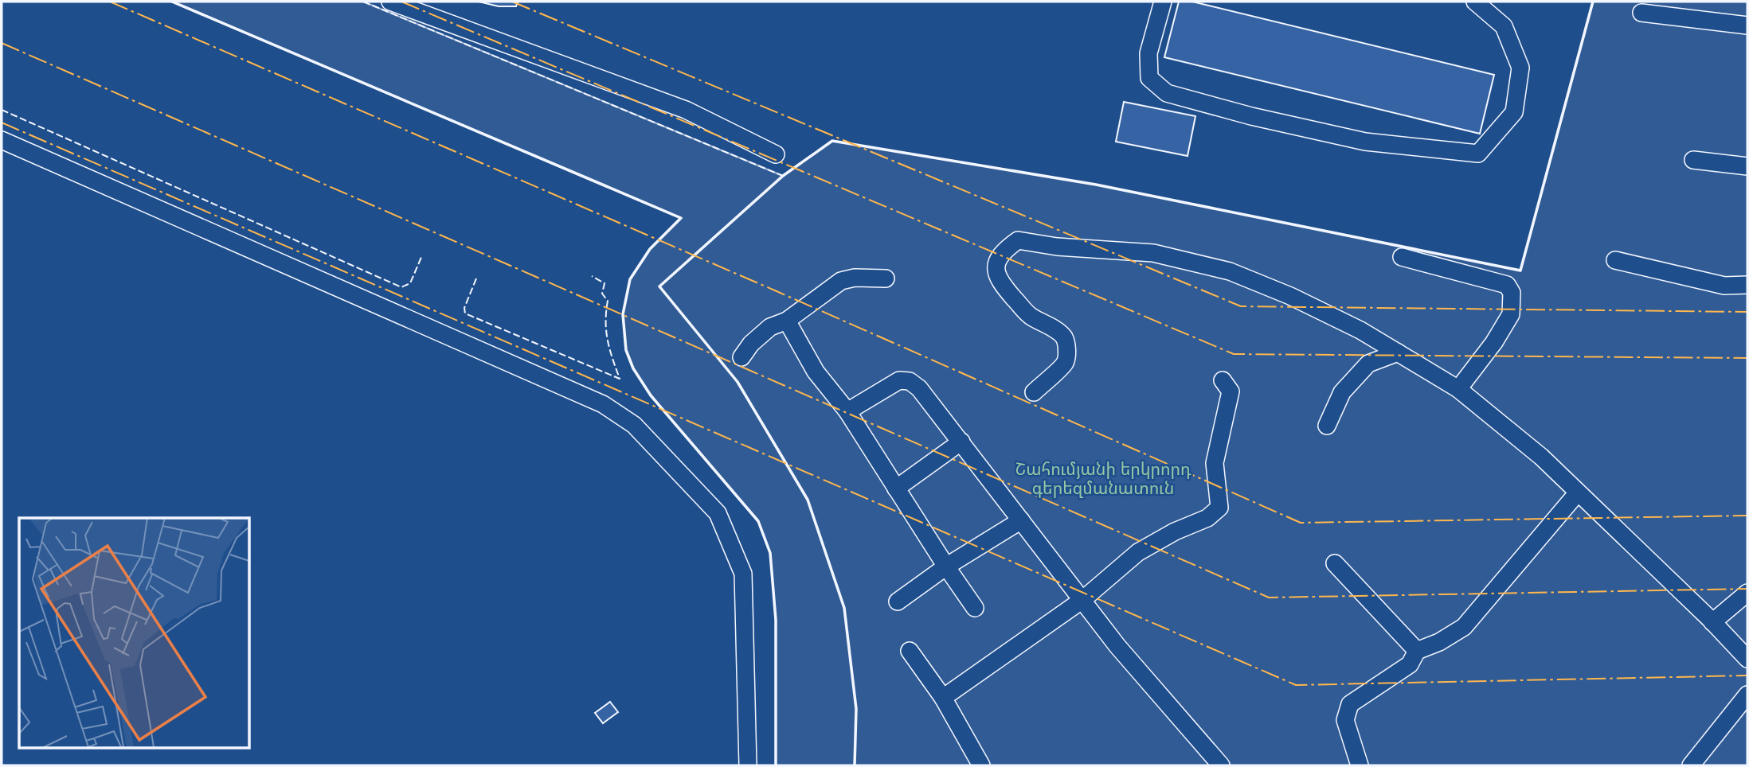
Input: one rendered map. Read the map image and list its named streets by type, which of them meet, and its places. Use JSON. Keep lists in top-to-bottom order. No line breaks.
{"parks":["Շահումյանի երկրորդ գերեզմանատուն"]}
